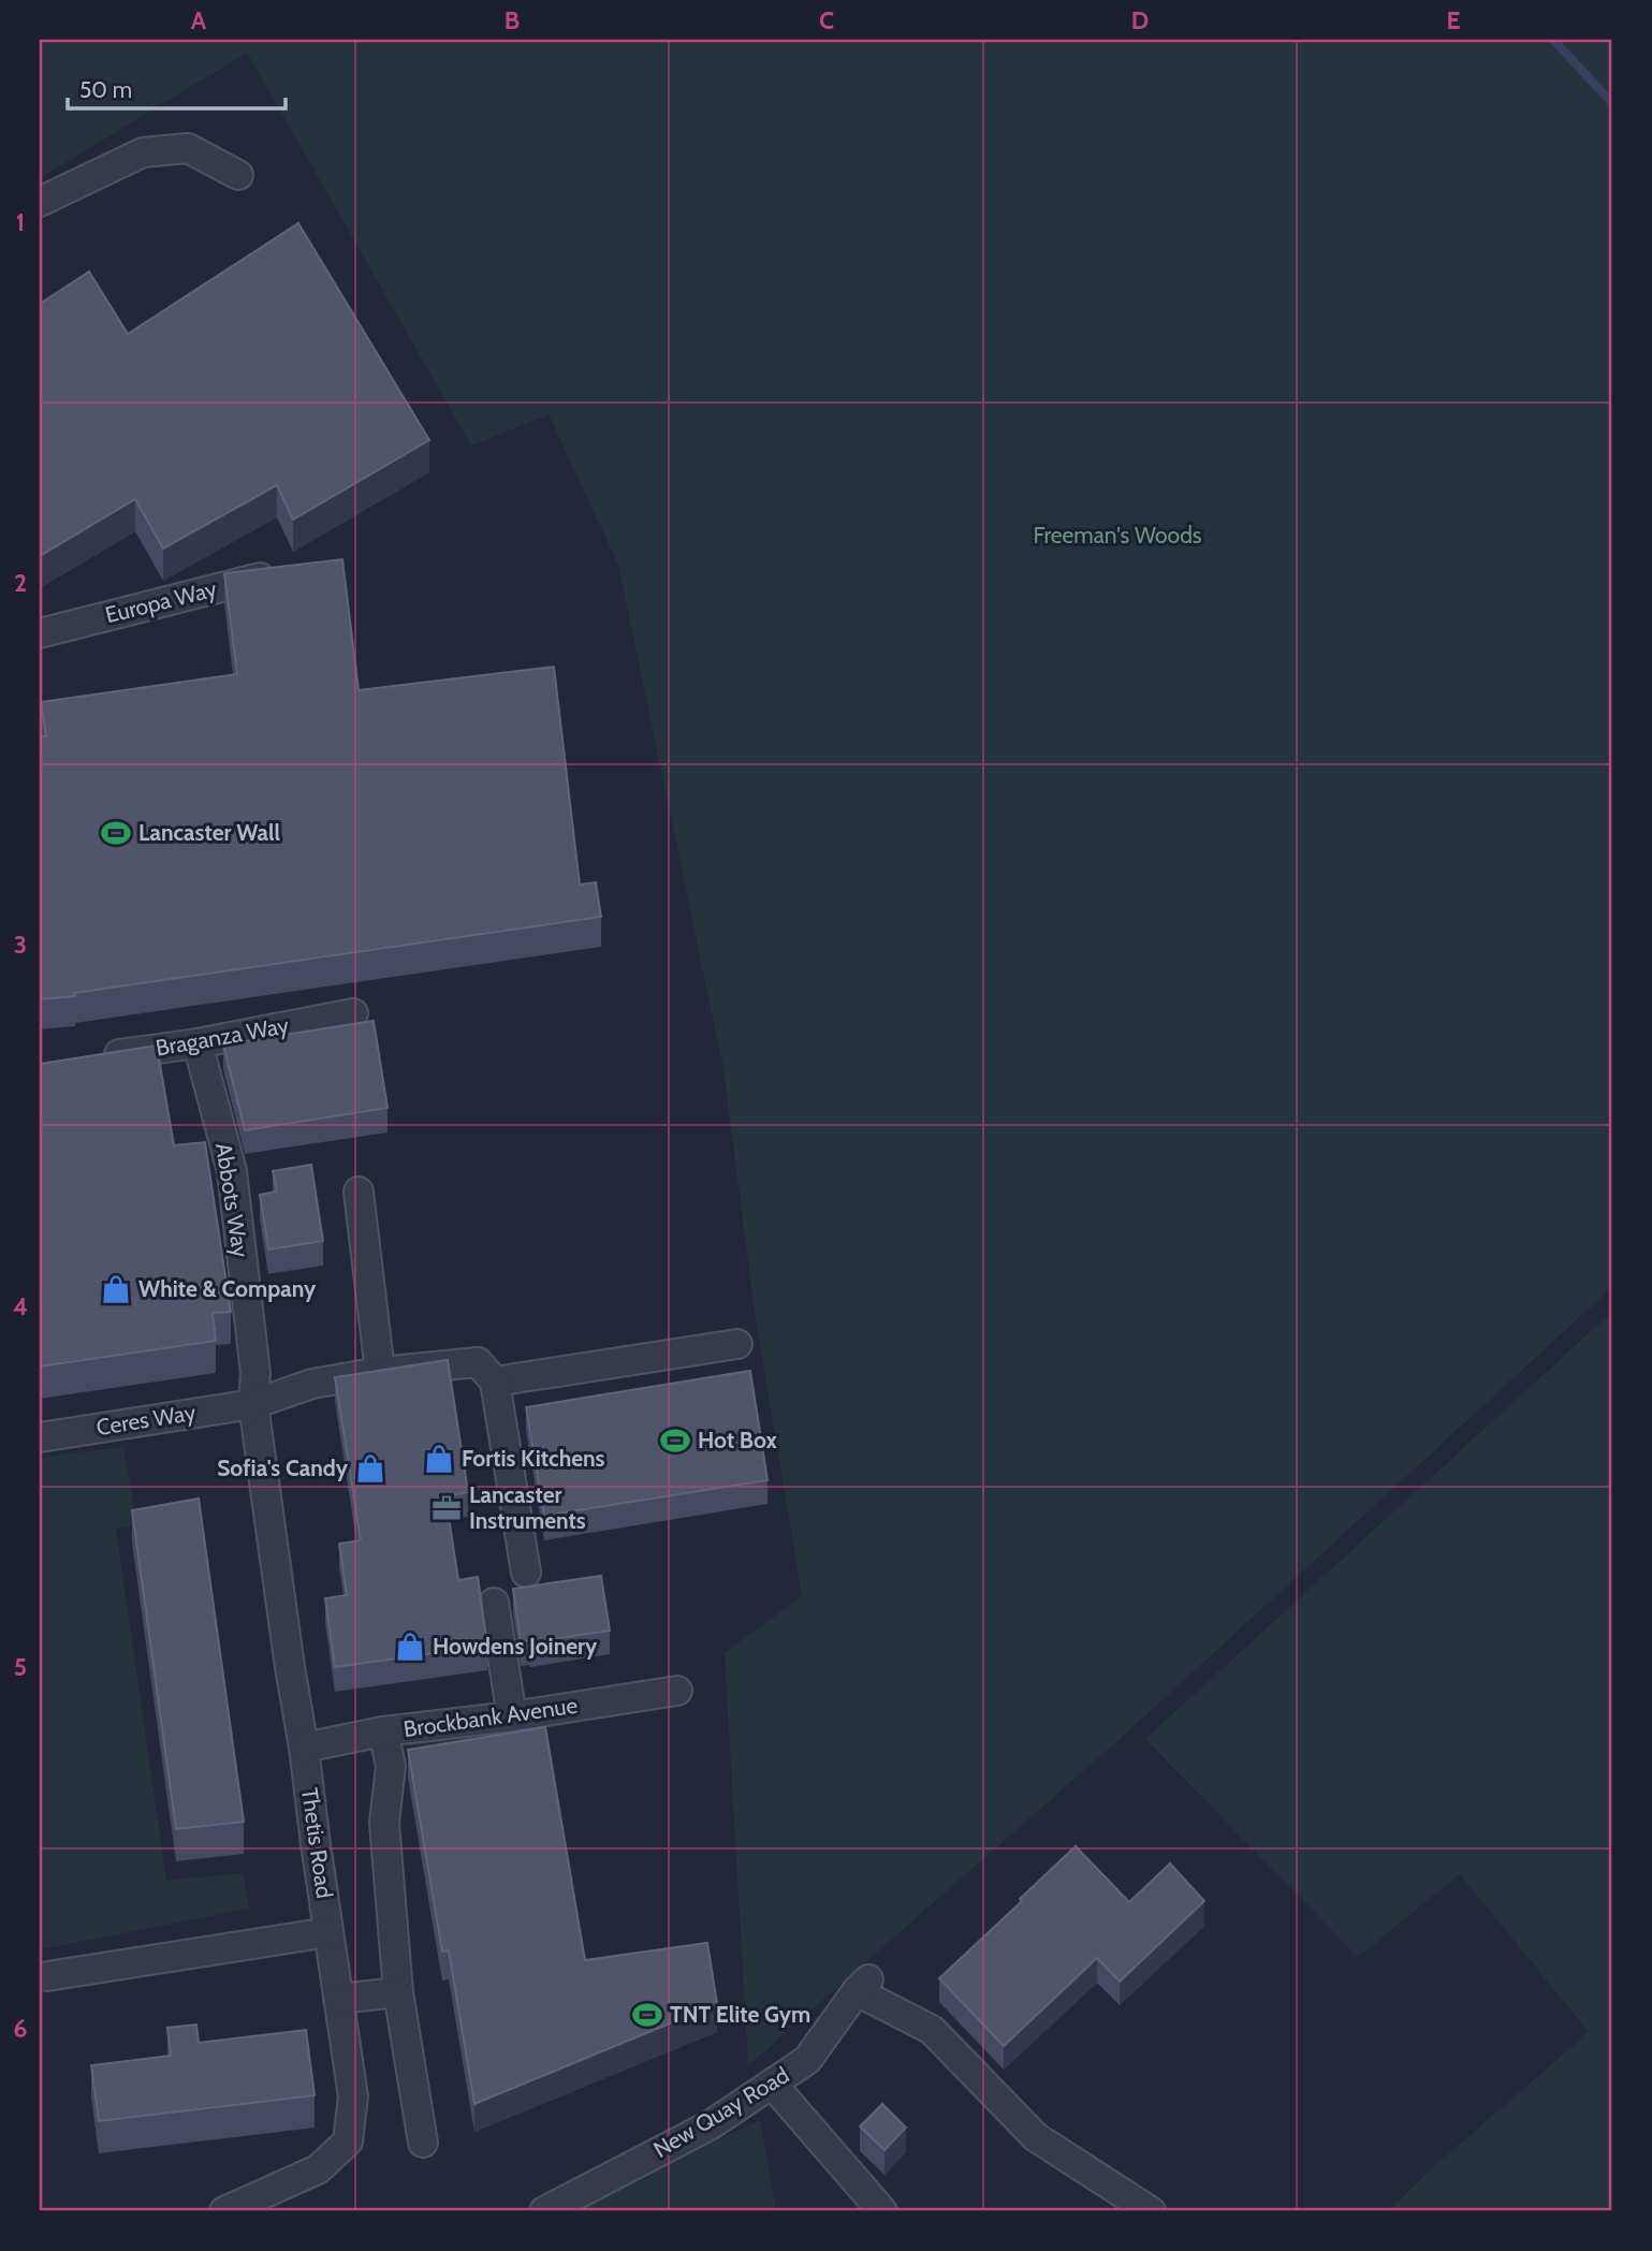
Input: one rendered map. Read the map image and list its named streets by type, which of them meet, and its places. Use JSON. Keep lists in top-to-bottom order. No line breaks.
{"streets":{"street":["Europa Way","Braganza Way","Abbots Way","Ceres Way","Brockbank Avenue","Thetis Road","New Quay Road"]},"crossings":[["Braganza Way","Abbots Way"],["Abbots Way","Ceres Way"],["Abbots Way","Thetis Road"],["Ceres Way","Thetis Road"],["Brockbank Avenue","Thetis Road"]],"parks":["Freeman's Woods"],"places":{"sports":["Lancaster Wall","Hot Box","TNT Elite Gym"],"shop":["White & Company","Fortis Kitchens","Sofia's Candy","Howdens Joinery"],"office":["Lancaster Instruments"]},"scale_bar":"50 m","grid":{"columns":["A","B","C","D","E"],"rows":["1","2","3","4","5","6"]}}
